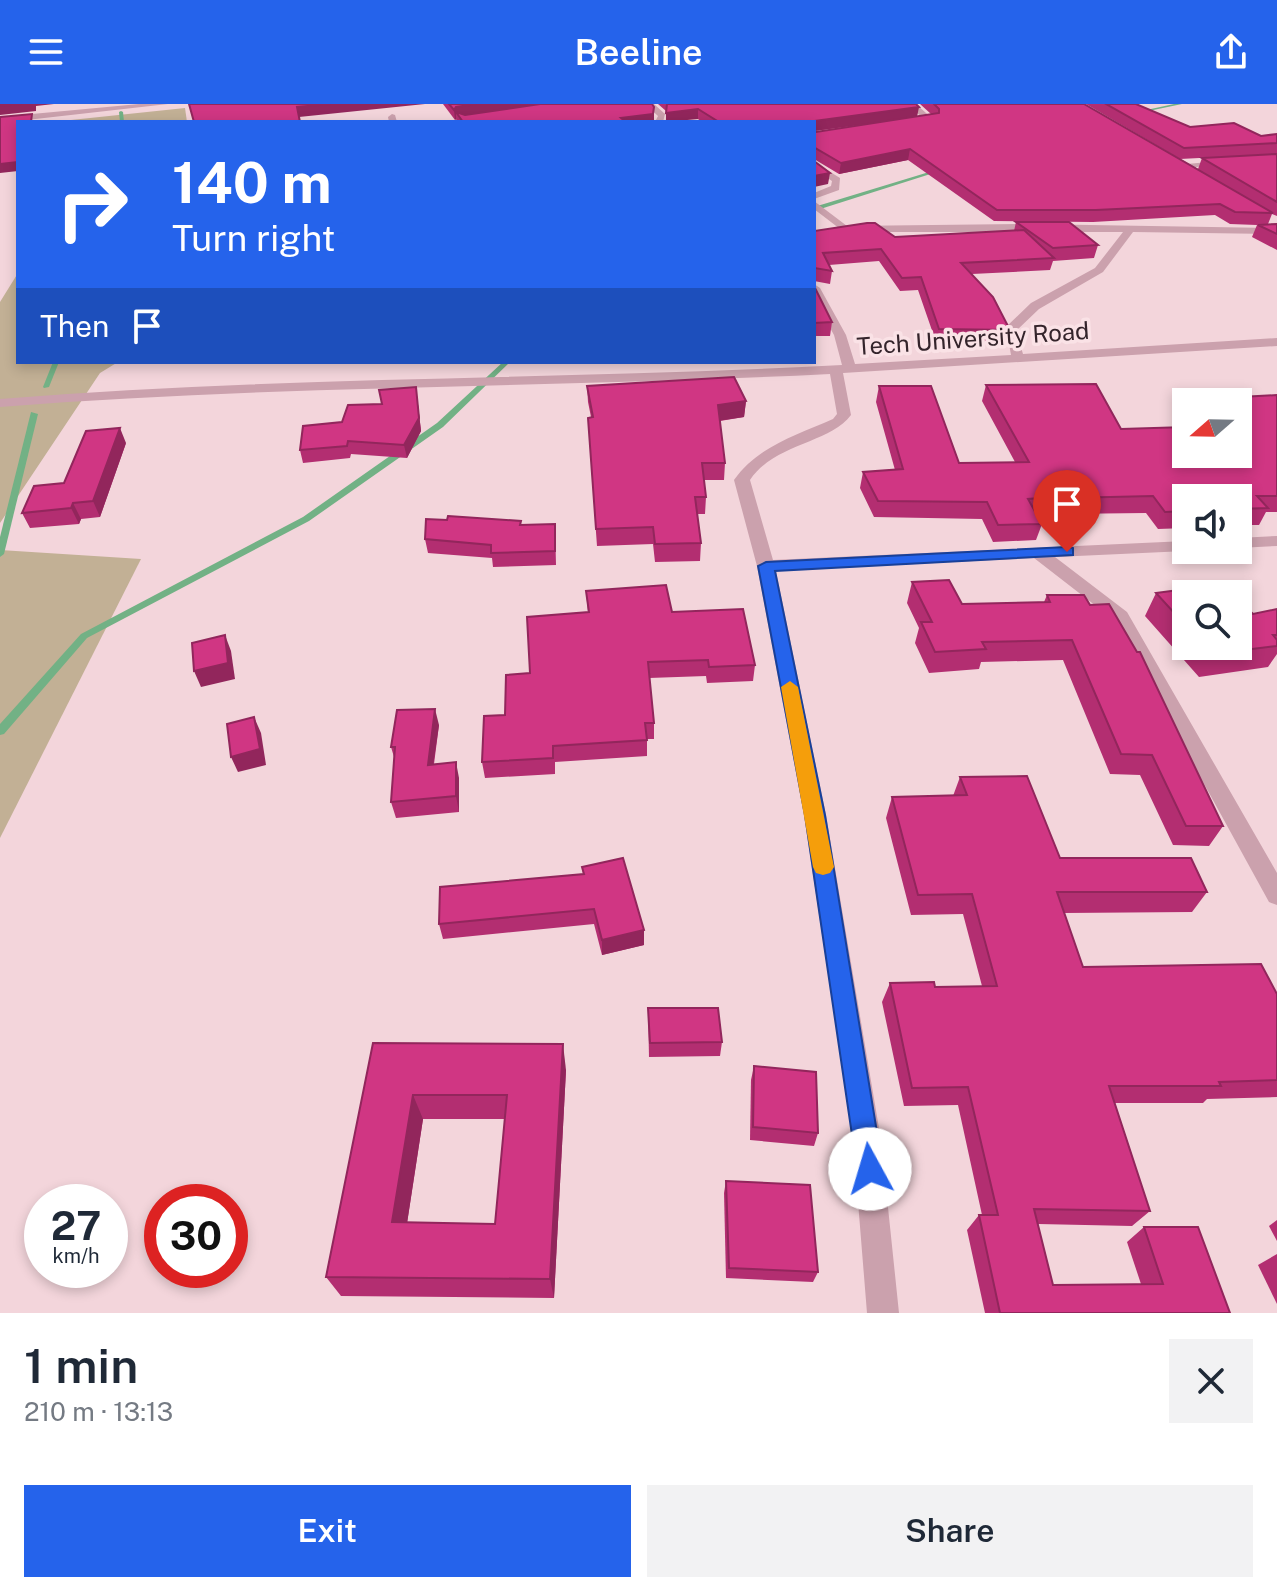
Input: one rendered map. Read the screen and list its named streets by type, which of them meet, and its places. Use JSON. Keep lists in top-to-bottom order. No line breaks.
{"streets":{"street":["Tech University Road"]},"north":"left","page":{"header":"Beeline","turn":["140 m","Turn right"],"then":"Then","speed":"27 km/h","limit":"30","heading":["1 min","210 m · 13:13"],"buttons":["Exit","Share"]}}
